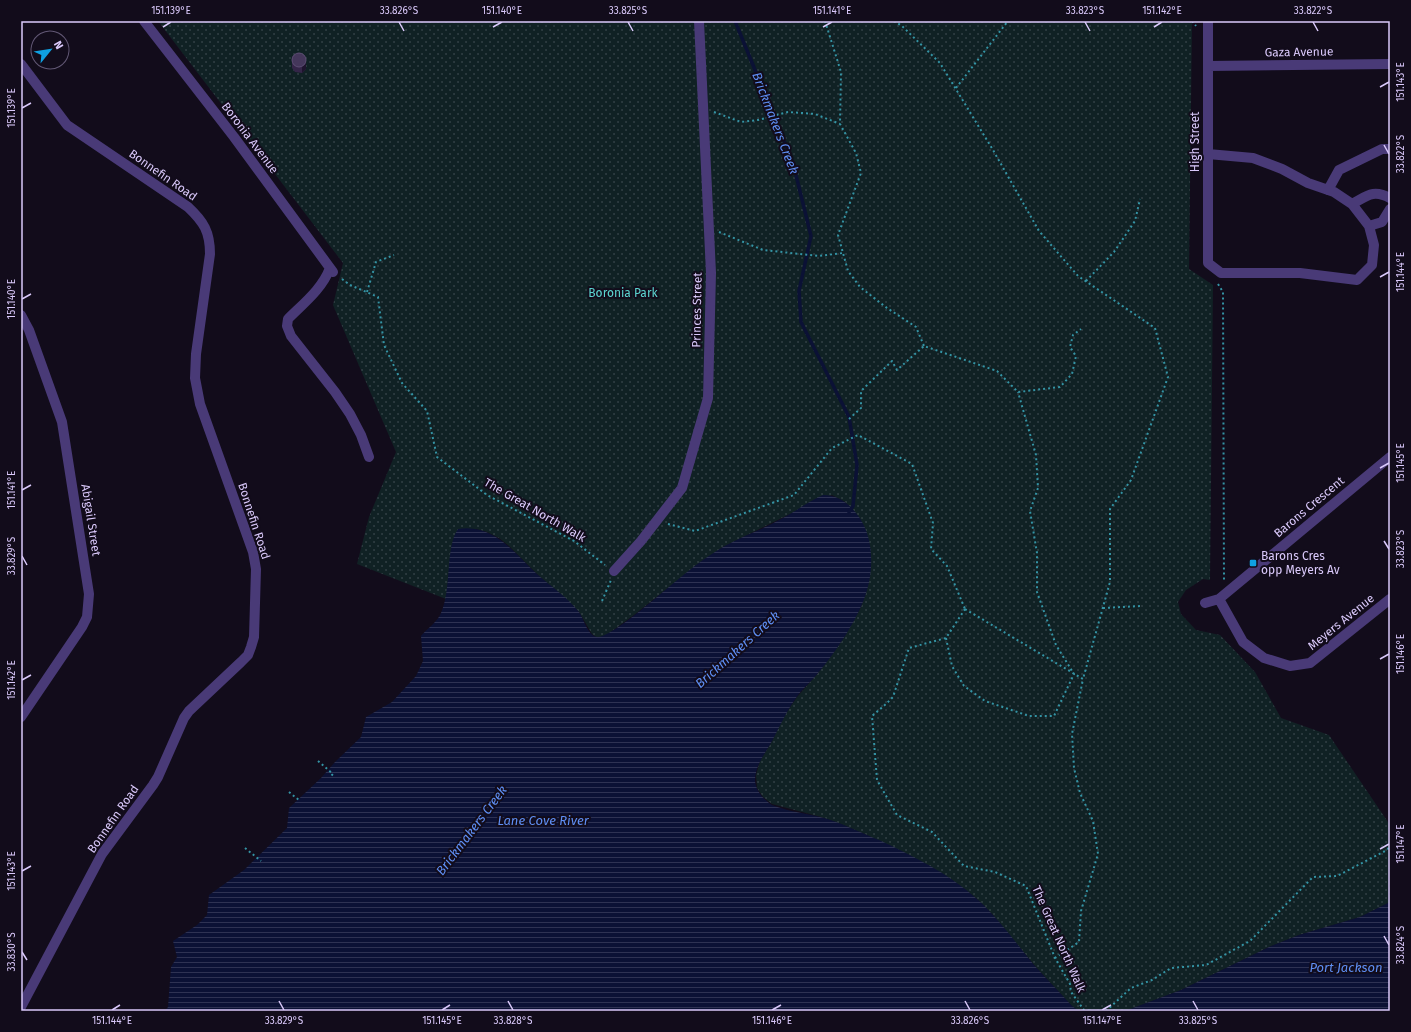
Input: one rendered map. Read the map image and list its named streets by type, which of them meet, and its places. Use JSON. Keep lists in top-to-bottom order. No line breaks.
{"streets":{"street":["Gaza Avenue","Boronia Avenue","High Street","Bonnefin Road","Princes Street","Barons Crescent","Abigail Street","Meyers Avenue"],"path":["The Great North Walk"]},"crossings":[["Gaza Avenue","High Street"],["Boronia Avenue","The Great North Walk"],["Princes Street","The Great North Walk"],["Barons Crescent","Meyers Avenue"]],"water":["Brickmakers Creek","Lane Cove River","Port Jackson"],"parks":["Boronia Park"],"places":{"transit":["Barons Cres opp Meyers Av"]},"north":"top right","coordinates":["151.139°E","33.826°S","151.140°E","33.825°S","151.141°E","33.823°S","151.142°E","33.822°S","151.143°E","151.144°E","151.145°E","33.829°S","151.146°E","151.147°E","33.824°S","33.830°S","33.828°S"]}
